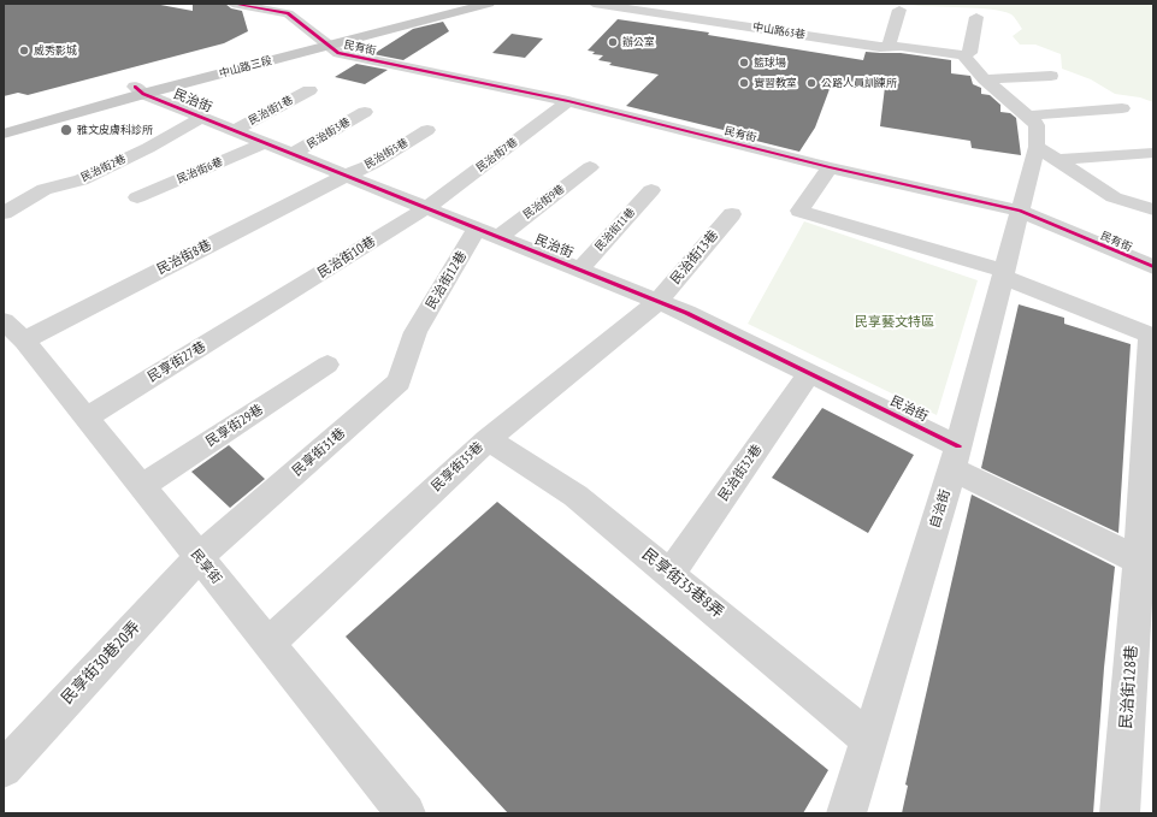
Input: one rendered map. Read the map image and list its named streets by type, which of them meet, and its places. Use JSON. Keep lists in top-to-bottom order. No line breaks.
{"streets":{"main road":["中山路三段"],"street":["中山路63巷","民有街","民治街","民治街1巷","民治街3巷","民治街5巷","民治街7巷","民治街2巷","民治街6巷","民治街9巷","民治街11巷","民治街8巷","民治街10巷","民治街13巷","民治街12巷","民享街27巷","民享街29巷","民享街31巷","民享街35巷","民治街32巷","自治街","民享街","民享街35巷8弄","民享街30巷20弄","民治街128巷"]},"crossings":[["民有街","中山路三段"],["民有街","民治街7巷"],["民有街","自治街"],["中山路三段","民治街"],["民治街","民治街1巷"],["民治街","民治街3巷"],["民治街","民治街5巷"],["民治街","民治街7巷"],["民治街","民治街2巷"],["民治街","民治街6巷"],["民治街","民治街9巷"],["民治街","民治街11巷"],["民治街","民治街8巷"],["民治街","民治街10巷"],["民治街","民治街13巷"],["民治街","民治街12巷"],["民治街","民享街35巷"],["民治街","民治街32巷"],["民治街","自治街"],["民治街","民治街128巷"],["民治街5巷","民治街8巷"],["民治街7巷","民治街10巷"],["民治街8巷","民享街"],["民治街10巷","民享街27巷"],["民治街13巷","民享街35巷"],["民治街12巷","民享街31巷"],["民享街27巷","民享街"],["民享街29巷","民享街"],["民享街31巷","民享街"],["民享街31巷","民享街30巷20弄"],["民享街35巷","民享街"],["民享街35巷","民享街35巷8弄"],["民治街32巷","民享街35巷8弄"],["自治街","民享街35巷8弄"],["民享街","民享街30巷20弄"]],"parks":["民享藝文特區"],"places":["辦公室","威秀影城","籃球場","實習教室","公路人員訓練所","雅文皮膚科診所"]}
